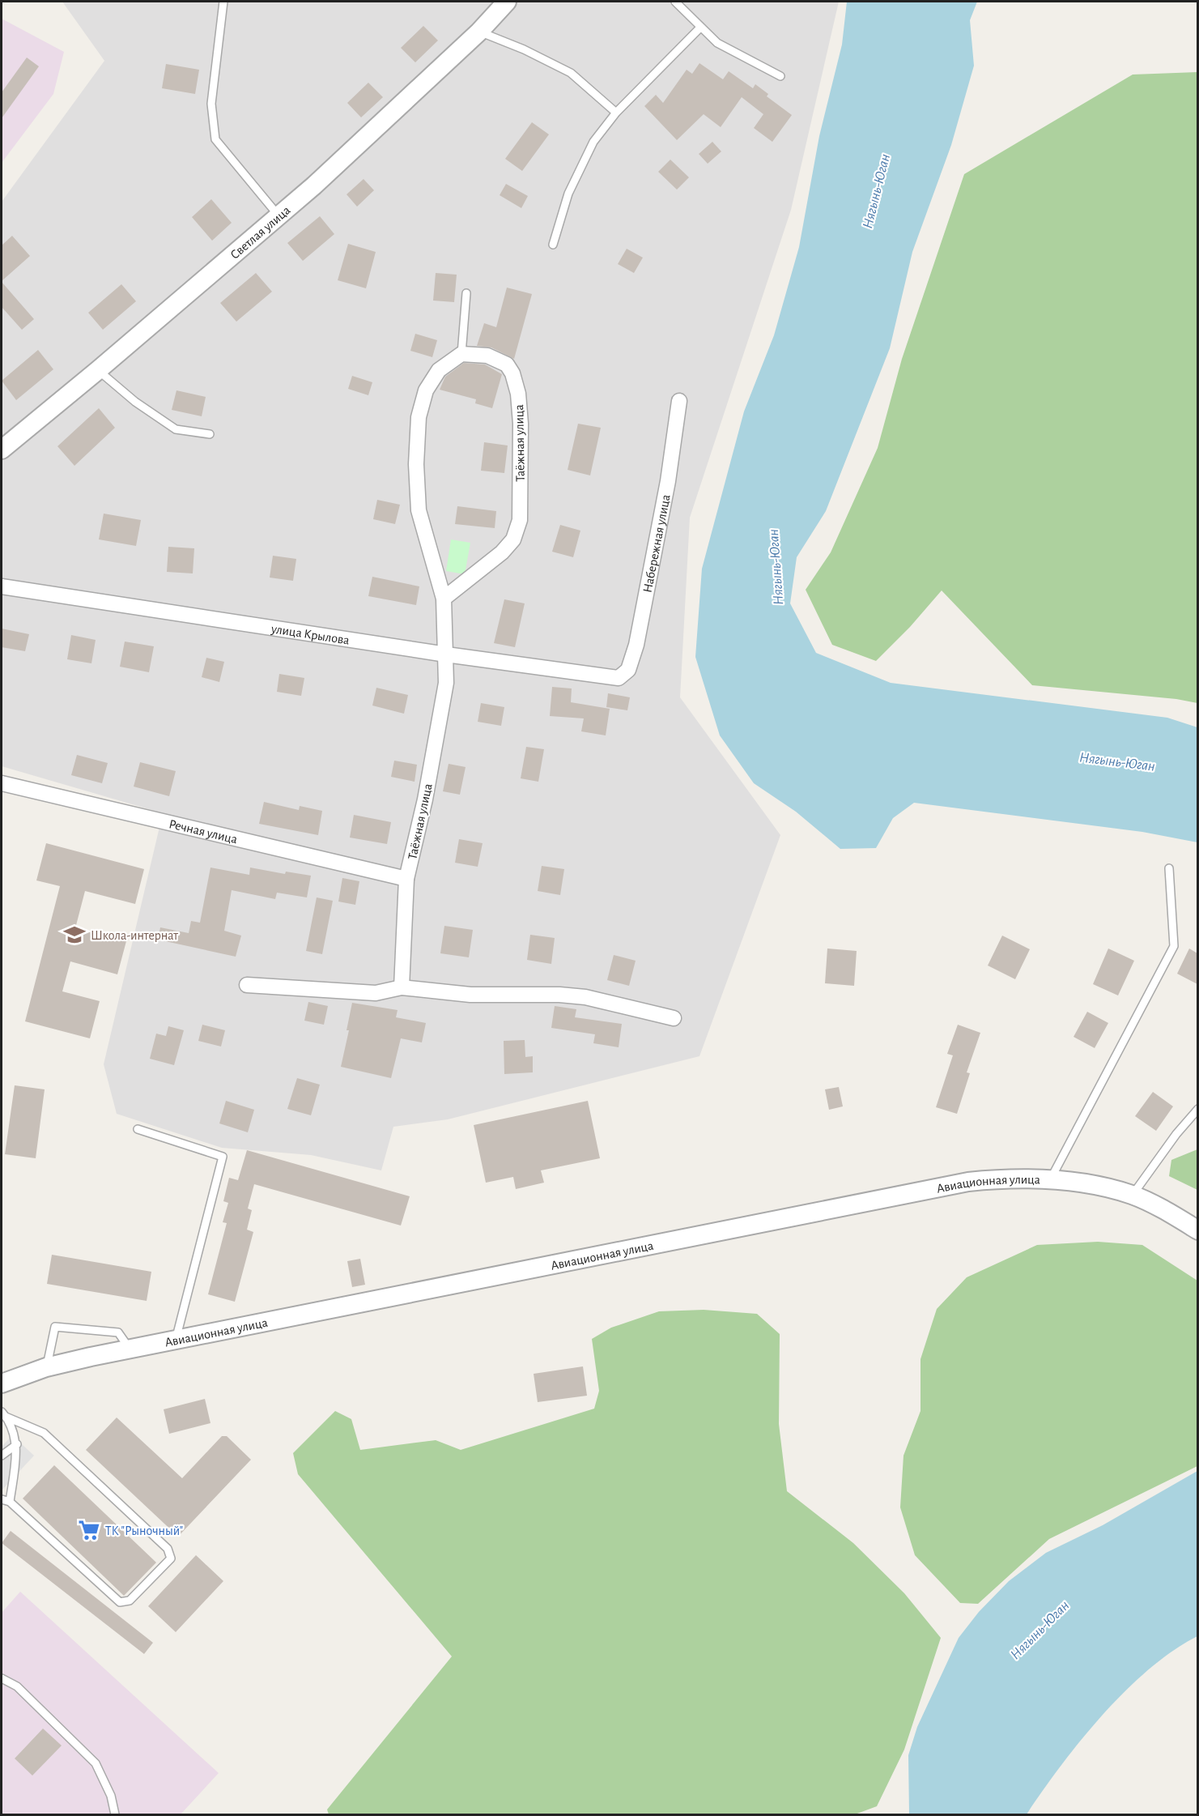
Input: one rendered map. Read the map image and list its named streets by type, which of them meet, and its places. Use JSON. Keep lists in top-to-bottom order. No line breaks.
{"streets":{"street":["Светлая улица","Таёжная улица","Набережная улица","улица Крылова","Речная улица","Авиационная улица"]},"crossings":[["Таёжная улица","улица Крылова"],["Таёжная улица","Речная улица"],["Набережная улица","улица Крылова"]],"water":["Нягынь-Юган"],"places":{"school or university":["Школа-интернат"],"supermarket":["ТК \"Рыночный\""]}}
